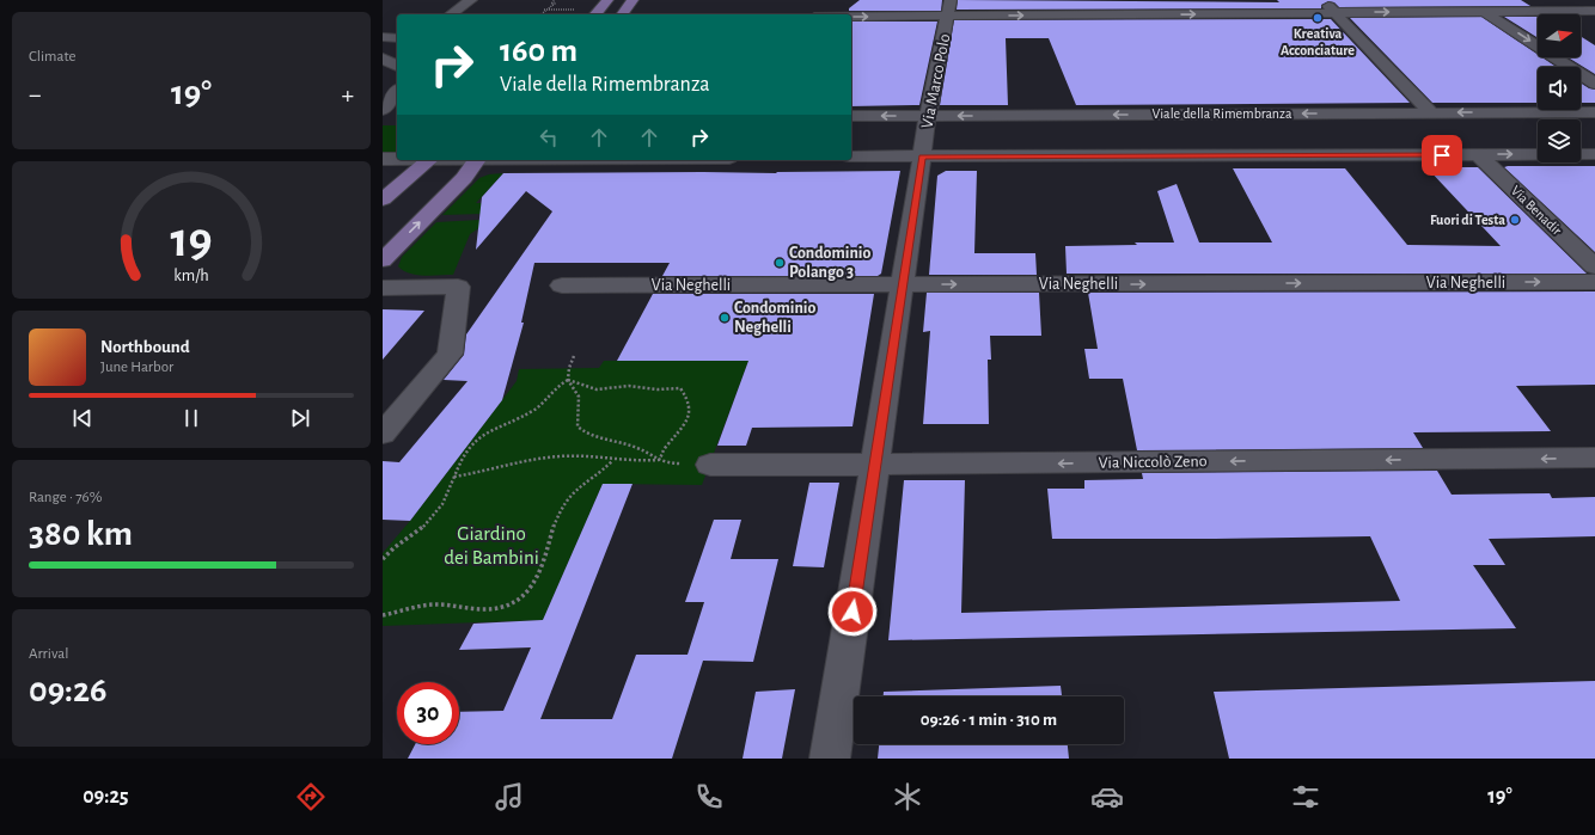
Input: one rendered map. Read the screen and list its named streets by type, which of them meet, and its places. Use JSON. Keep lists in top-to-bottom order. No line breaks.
{"streets":{"street":["Via Marco Polo","Viale della Rimembranza","Via Benadir","Via Neghelli","Via Niccolò Zeno"]},"crossings":[["Via Marco Polo","Viale della Rimembranza"],["Via Marco Polo","Via Neghelli"],["Via Marco Polo","Via Niccolò Zeno"]],"one_way":["Via Niccolò Zeno"],"parks":["Giardino dei Bambini"],"places":["Kreativa Acconciature","Fuori di Testa","Condominio Polango 3","Condominio Neghelli"],"north":"right","page":{"tile":["Climate",["Range · 76%","380 km"],["Arrival","09:26"]],"turn":["160 m","Viale della Rimembranza"],"heat":["−","19°","+"],"song":["Northbound","June Harbor"],"limit":"30","trip":"09:26 · 1 min · 310 m","tabs":["09:25","19°"],"gauge":["19","km/h"]}}
